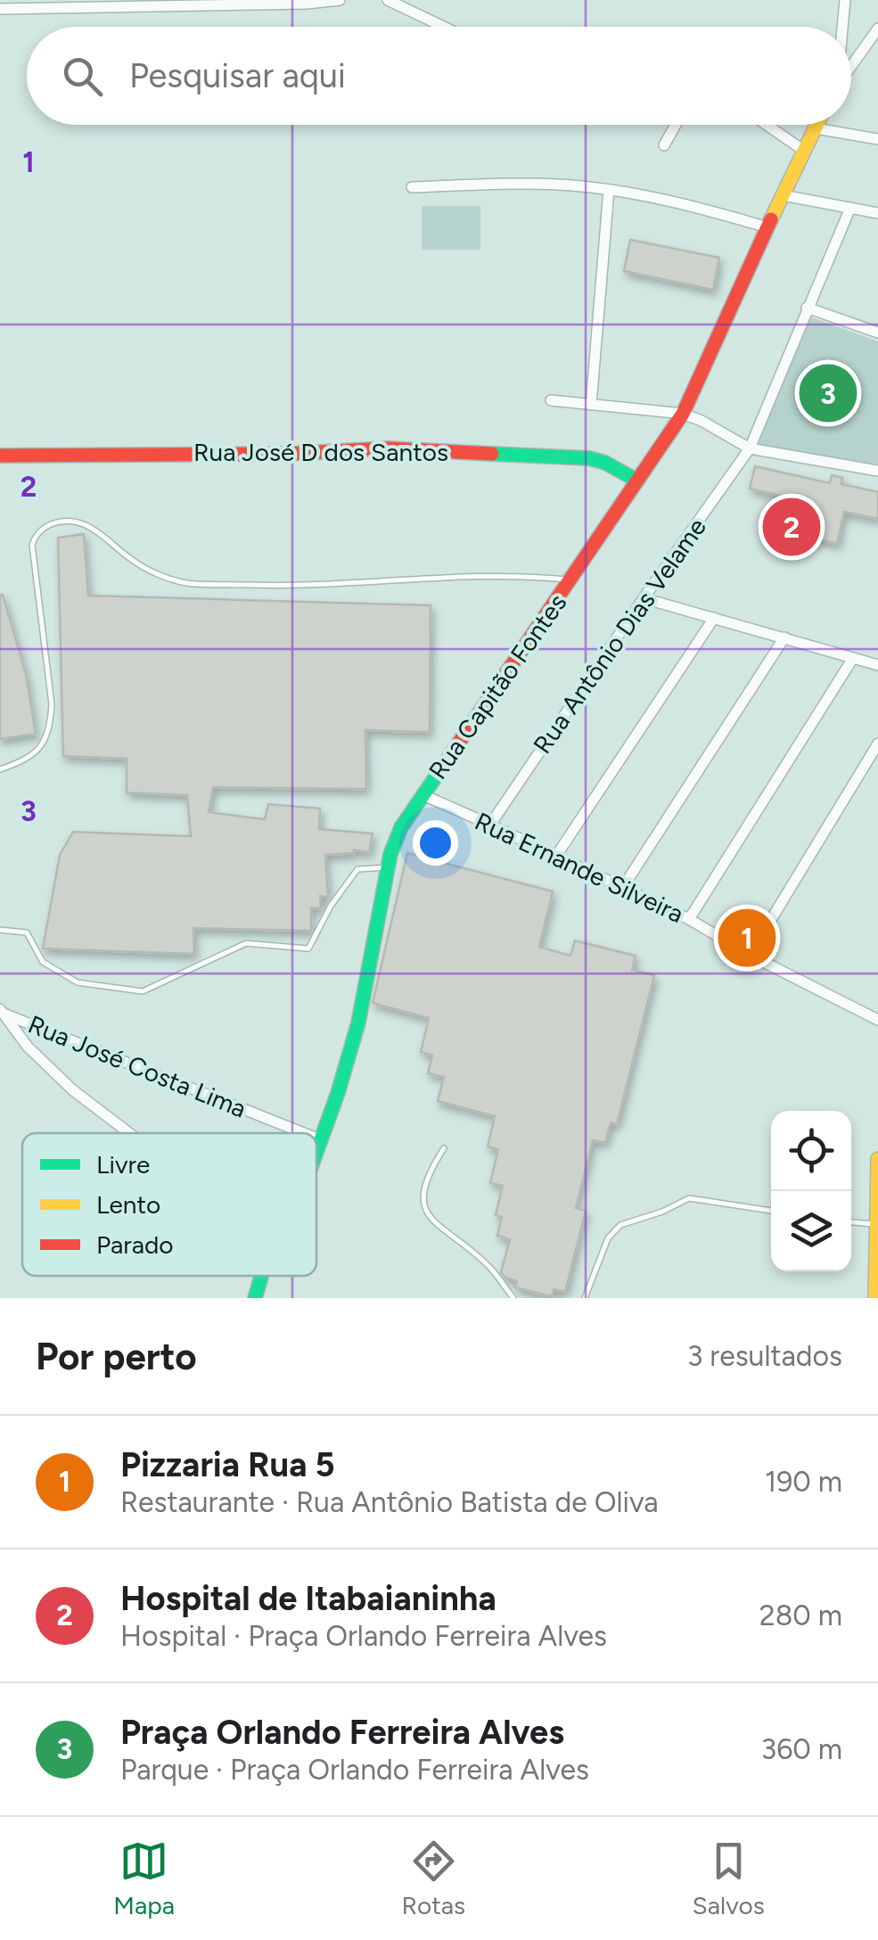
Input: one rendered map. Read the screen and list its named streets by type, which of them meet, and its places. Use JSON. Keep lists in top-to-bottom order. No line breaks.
{"streets":{"street":["Rua José D dos Santos","Rua Antônio Dias Velame","Rua Capitão Fontes","Rua Ernande Silveira","Rua José Costa Lima"]},"crossings":[["Rua José D dos Santos","Rua Capitão Fontes"],["Rua Antônio Dias Velame","Rua Ernande Silveira"],["Rua Capitão Fontes","Rua Ernande Silveira"],["Rua Capitão Fontes","Rua José Costa Lima"]],"legend":["Livre","Lento","Parado"],"page":{"search":"Pesquisar aqui","pins":["3","2","1"],"heading":["Por perto","3 resultados"],"list":[{"mark":"1","name":"Pizzaria Rua 5","note":"Restaurante · Rua Antônio Batista de Oliva","value":"190 m"},{"mark":"2","name":"Hospital de Itabaianinha","note":"Hospital · Praça Orlando Ferreira Alves","value":"280 m"},{"mark":"3","name":"Praça Orlando Ferreira Alves","note":"Parque · Praça Orlando Ferreira Alves","value":"360 m"}],"nav":["Mapa","Rotas","Salvos"]},"grid":{"rows":["1","2","3"]}}
